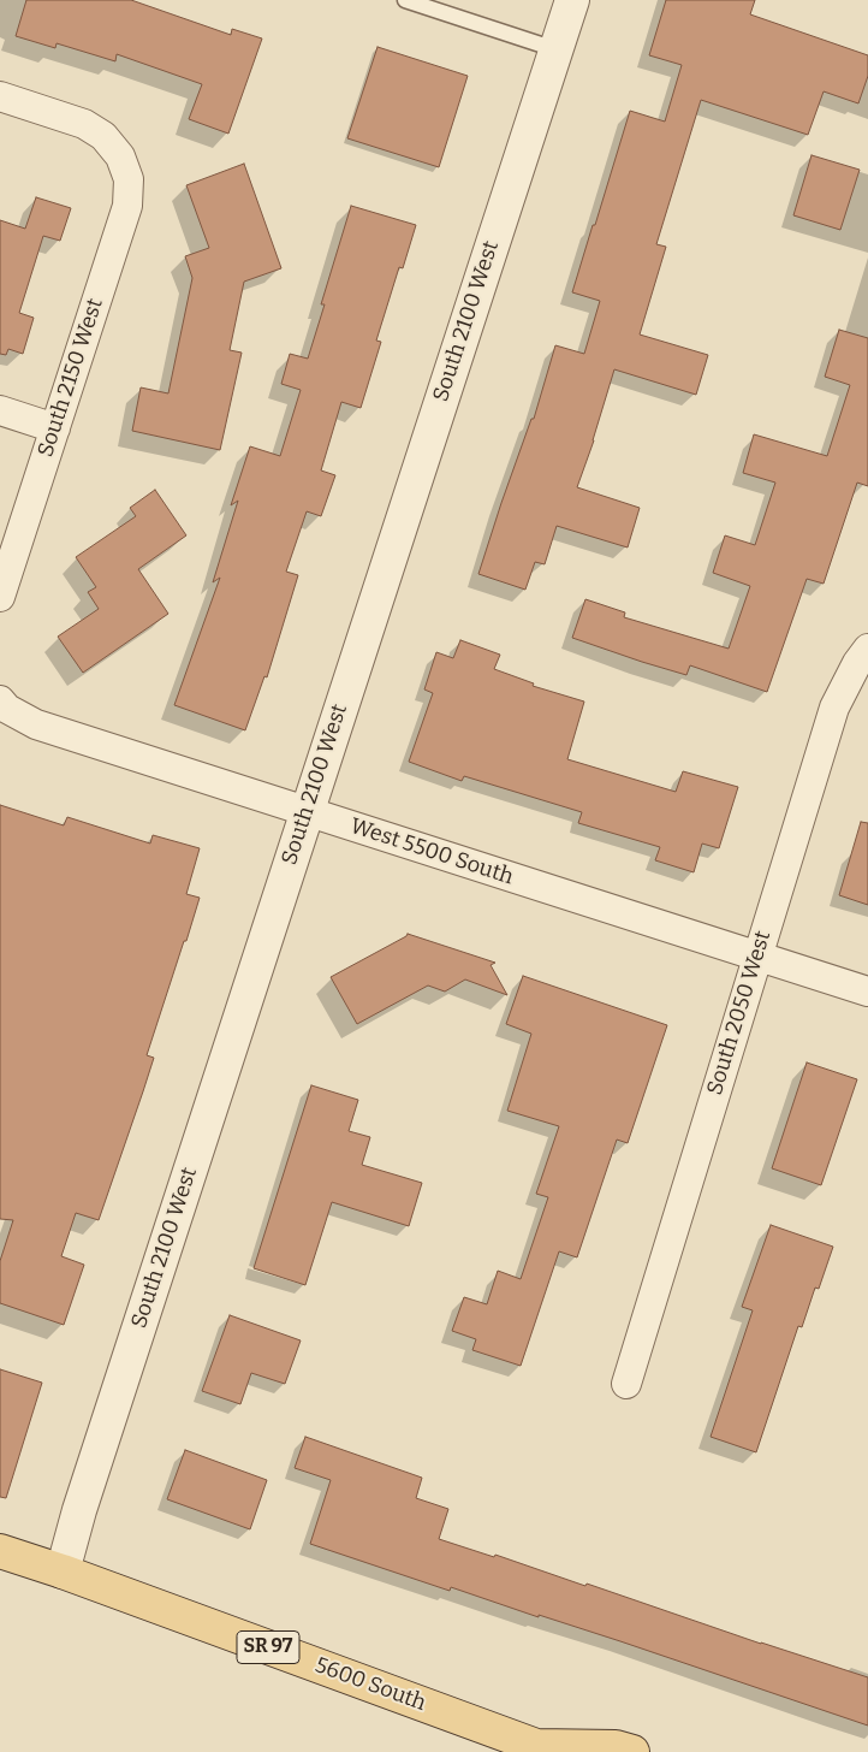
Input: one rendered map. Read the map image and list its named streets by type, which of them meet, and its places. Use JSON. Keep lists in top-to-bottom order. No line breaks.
{"streets":{"main road":["SR 97","5600 South"],"street":["South 2100 West","South 2150 West","West 5500 South","South 2050 West"]},"crossings":[["South 2100 West","West 5500 South"],["South 2100 West","5600 South"],["West 5500 South","South 2050 West"]]}
